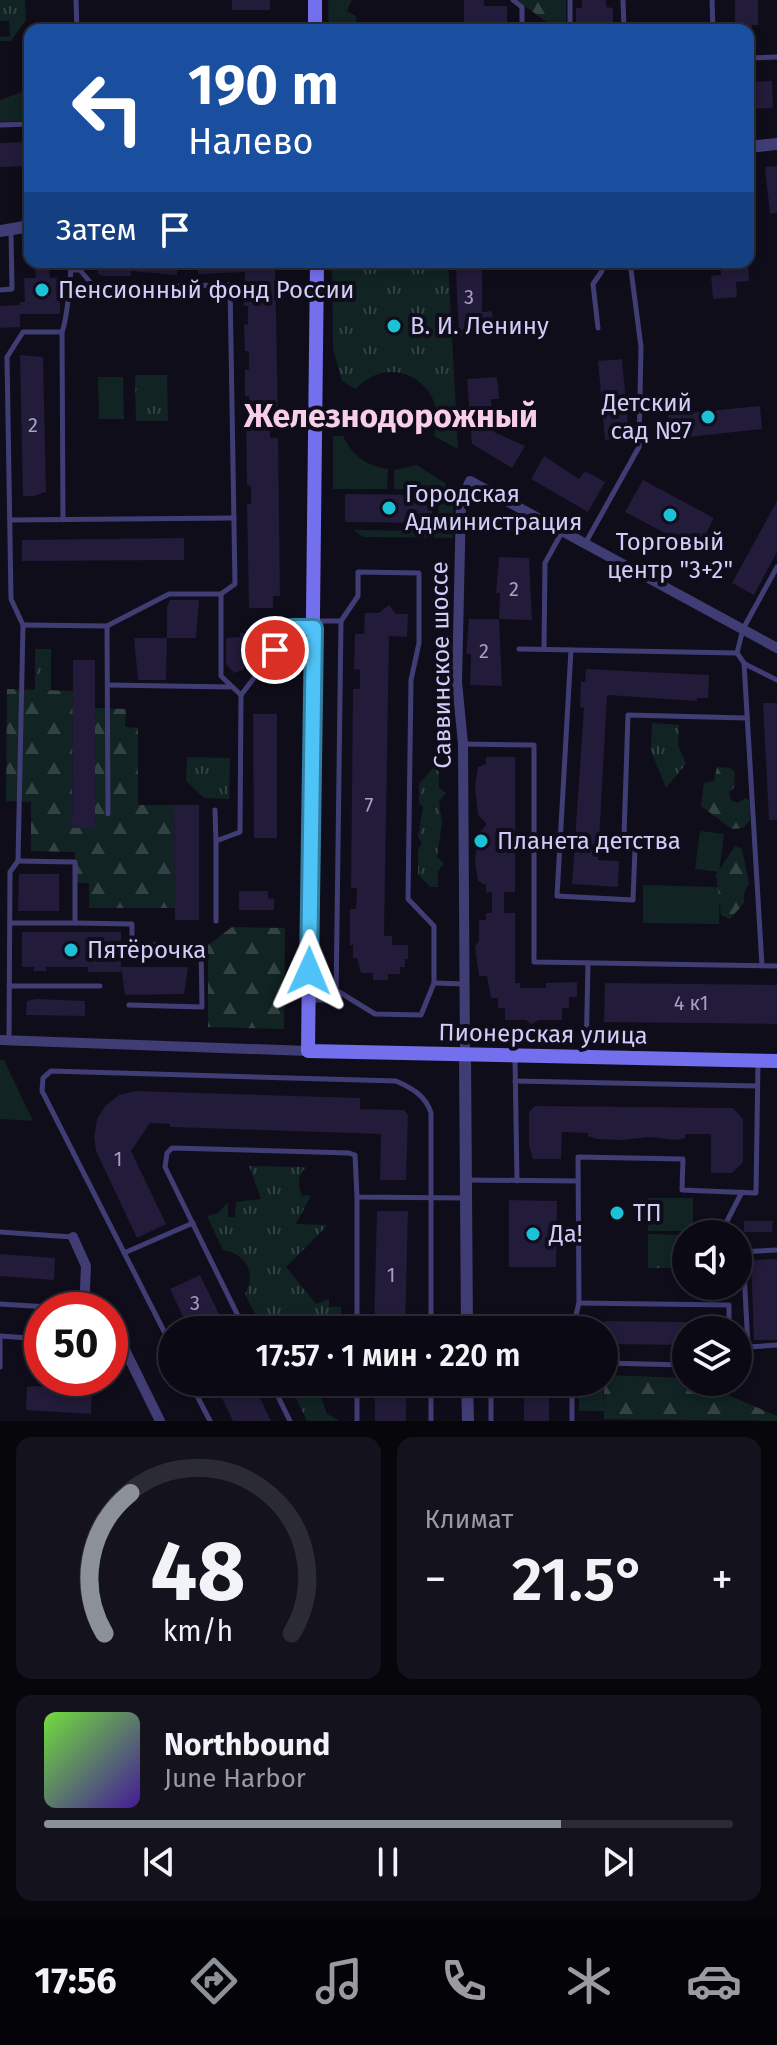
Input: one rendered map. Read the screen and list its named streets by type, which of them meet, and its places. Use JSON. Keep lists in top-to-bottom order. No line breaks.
{"streets":{"main road":["Пионерская улица"],"street":["Саввинское шоссе"]},"crossings":[["Саввинское шоссе","Пионерская улица"]],"districts":["Железнодорожный"],"places":["Пенсионный фонд России","В. И. Ленину","Детский сад №7","Городская Администрация","Торговый центр \"3+2\"","Планета детства","Пятёрочка","ТП","Да!"],"house_numbers":["3","2","2","2","7","4 к1","1","1","3"],"page":{"turn":["190 m","Налево"],"then":"Затем","limit":"50","trip":"17:57 · 1 мин · 220 m","tile":"Климат","heat":["−","21.5°","+"],"song":["Northbound","June Harbor"],"tabs":"17:56","gauge":["48","km/h"]}}
